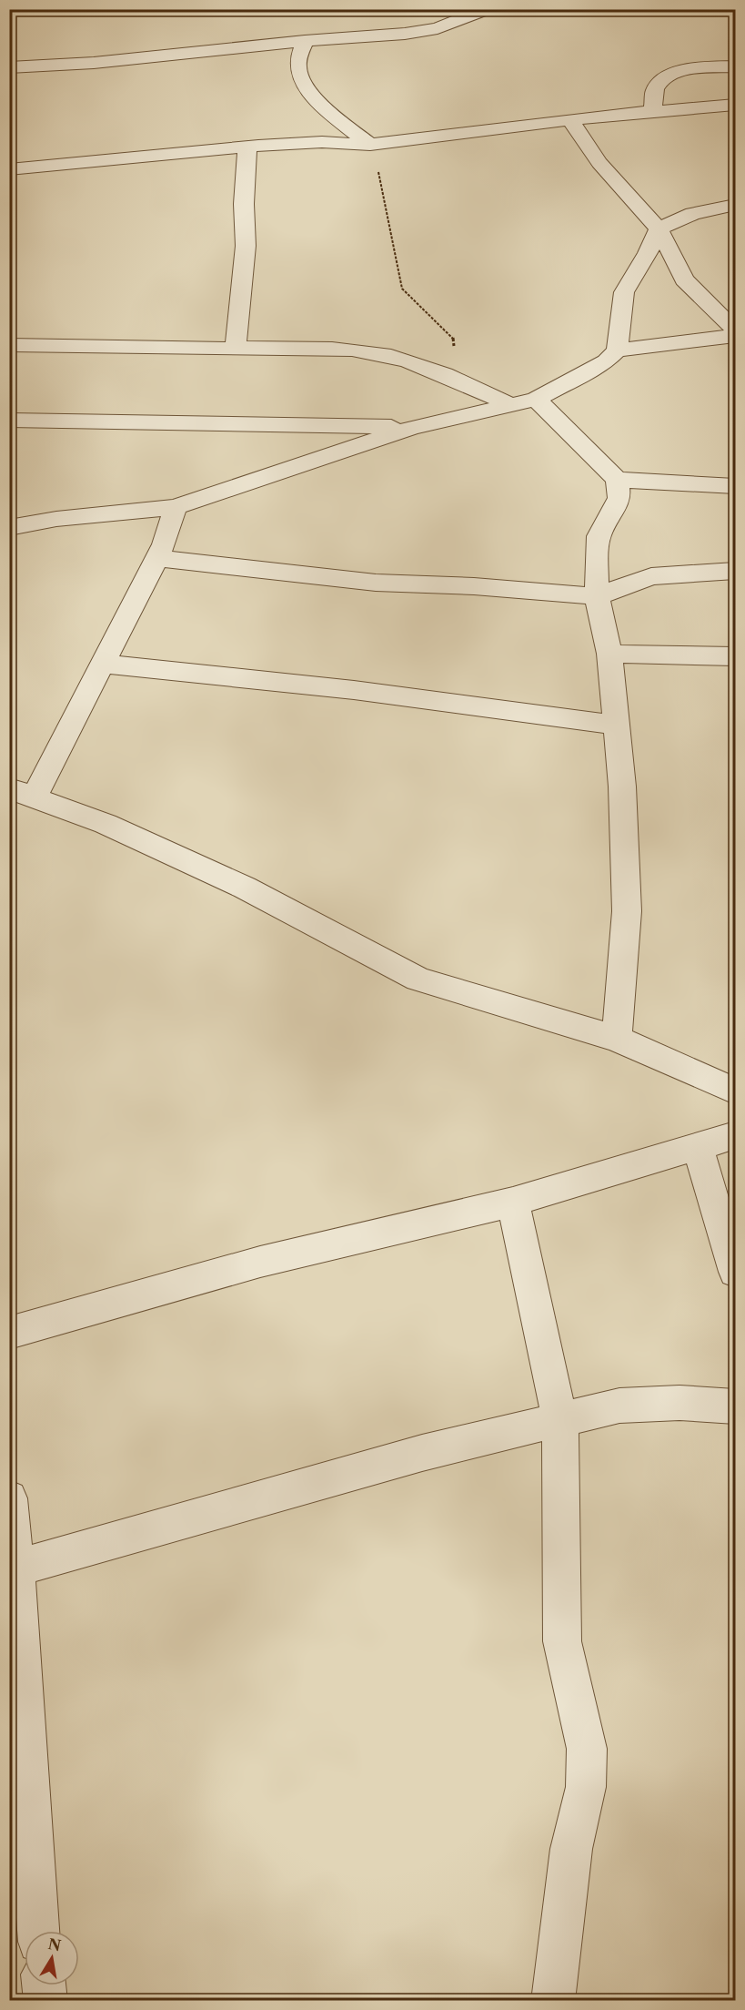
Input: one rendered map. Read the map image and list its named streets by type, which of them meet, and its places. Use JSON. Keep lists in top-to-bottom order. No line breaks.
{"north":"top"}
